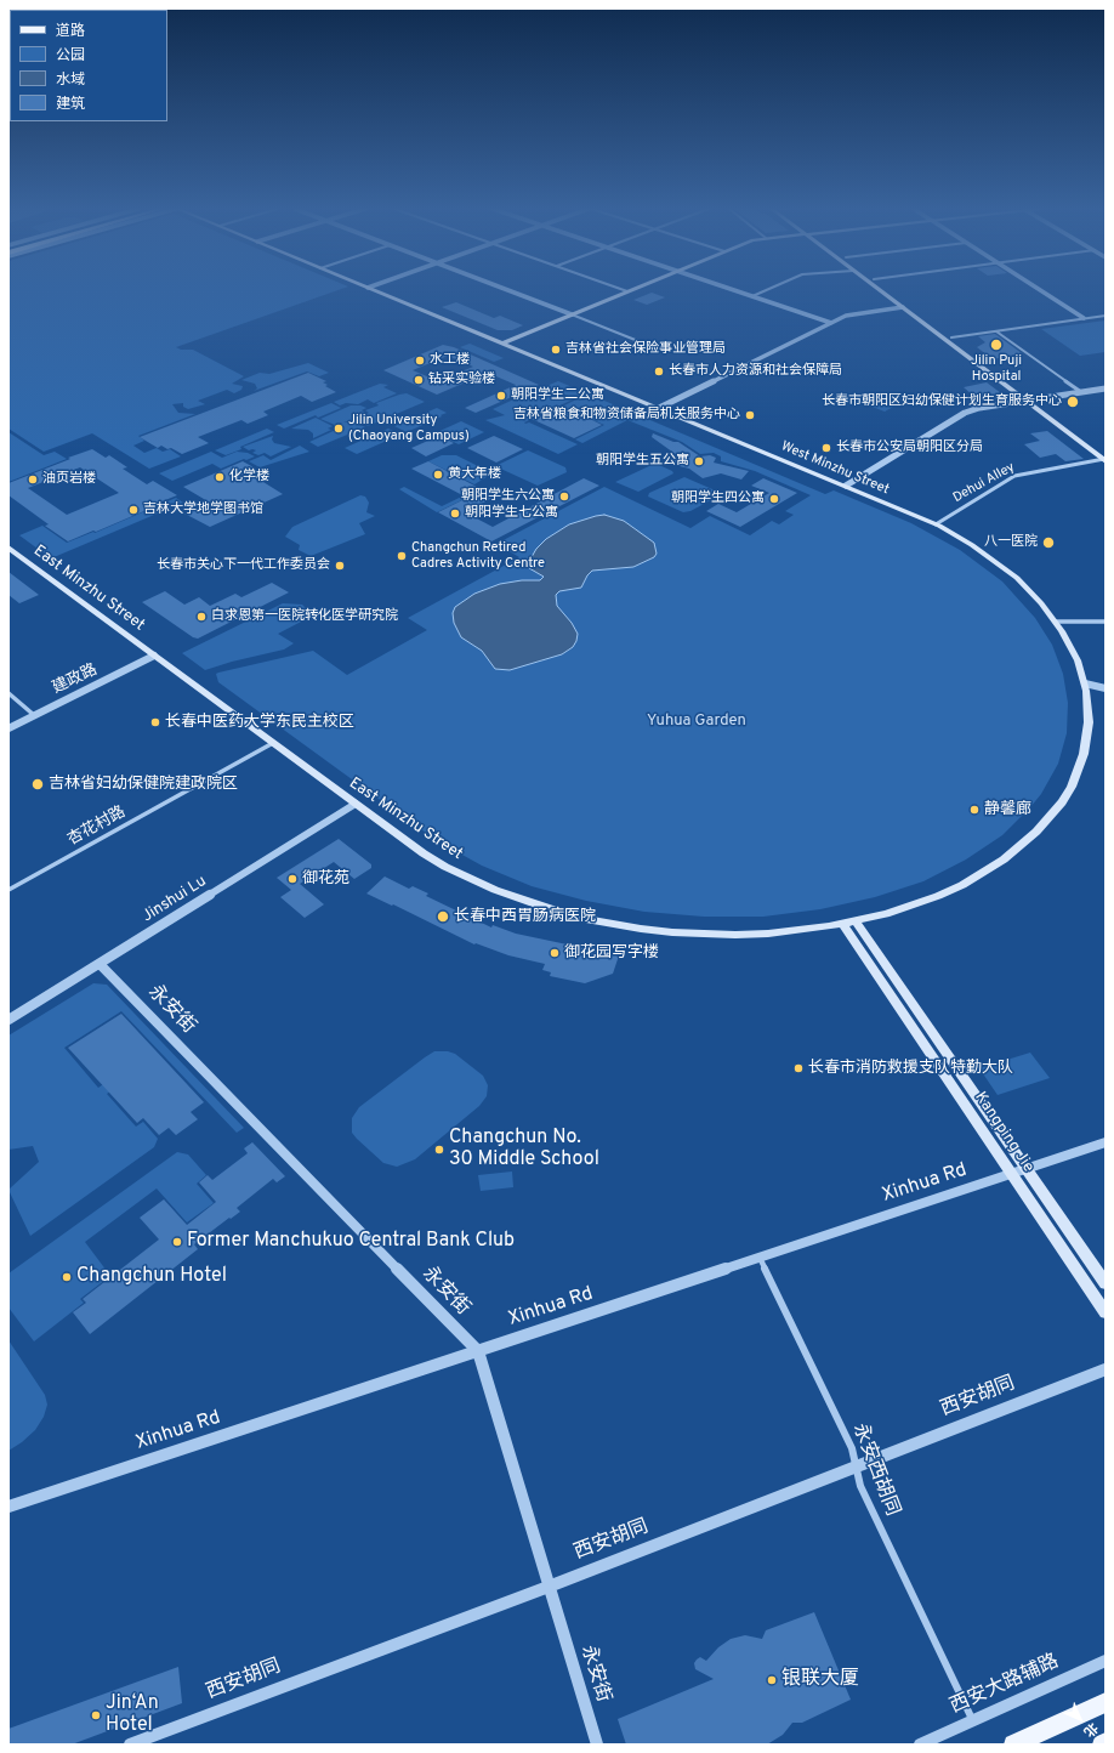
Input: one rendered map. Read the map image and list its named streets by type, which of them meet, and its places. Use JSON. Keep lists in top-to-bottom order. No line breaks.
{"streets":{"main road":["West Minzhu Street","East Minzhu Street","Kangping Jie"],"street":["Dehui Alley","建政路","杏花村路","Jinshui Lu","永安街","Xinhua Rd","西安胡同","永安西胡同","西安大路辅路"]},"crossings":[["West Minzhu Street","Dehui Alley"],["West Minzhu Street","East Minzhu Street"],["West Minzhu Street","Kangping Jie"],["East Minzhu Street","建政路"],["East Minzhu Street","杏花村路"],["East Minzhu Street","Jinshui Lu"],["East Minzhu Street","Kangping Jie"],["Jinshui Lu","永安街"],["永安街","Xinhua Rd"],["永安街","西安胡同"],["Kangping Jie","Xinhua Rd"],["Xinhua Rd","永安西胡同"],["西安胡同","永安西胡同"],["永安西胡同","西安大路辅路"]],"parks":["Yuhua Garden"],"places":["Jilin Puji Hospital","吉林省社会保险事业管理局","水工楼","长春市人力资源和社会保障局","钻采实验楼","朝阳学生二公寓","长春市朝阳区妇幼保健计划生育服务中心","吉林省粮食和物资储备局机关服务中心","Jilin University (Chaoyang Campus)","长春市公安局朝阳区分局","朝阳学生五公寓","黄大年楼","化学楼","油页岩楼","朝阳学生六公寓","朝阳学生四公寓","吉林大学地学图书馆","朝阳学生七公寓","八一医院","Changchun Retired Cadres Activity Centre","长春市关心下一代工作委员会","白求恩第一医院转化医学研究院","长春中医药大学东民主校区","吉林省妇幼保健院建政院区","静馨廊","御花苑","长春中西胃肠病医院","御花园写字楼","长春市消防救援支队特勤大队","Changchun No. 30 Middle School","Former Manchukuo Central Bank Club","Changchun Hotel","银联大厦","Jin‘An Hotel"],"legend":["道路","公园","水域","建筑"],"north":"bottom right"}
